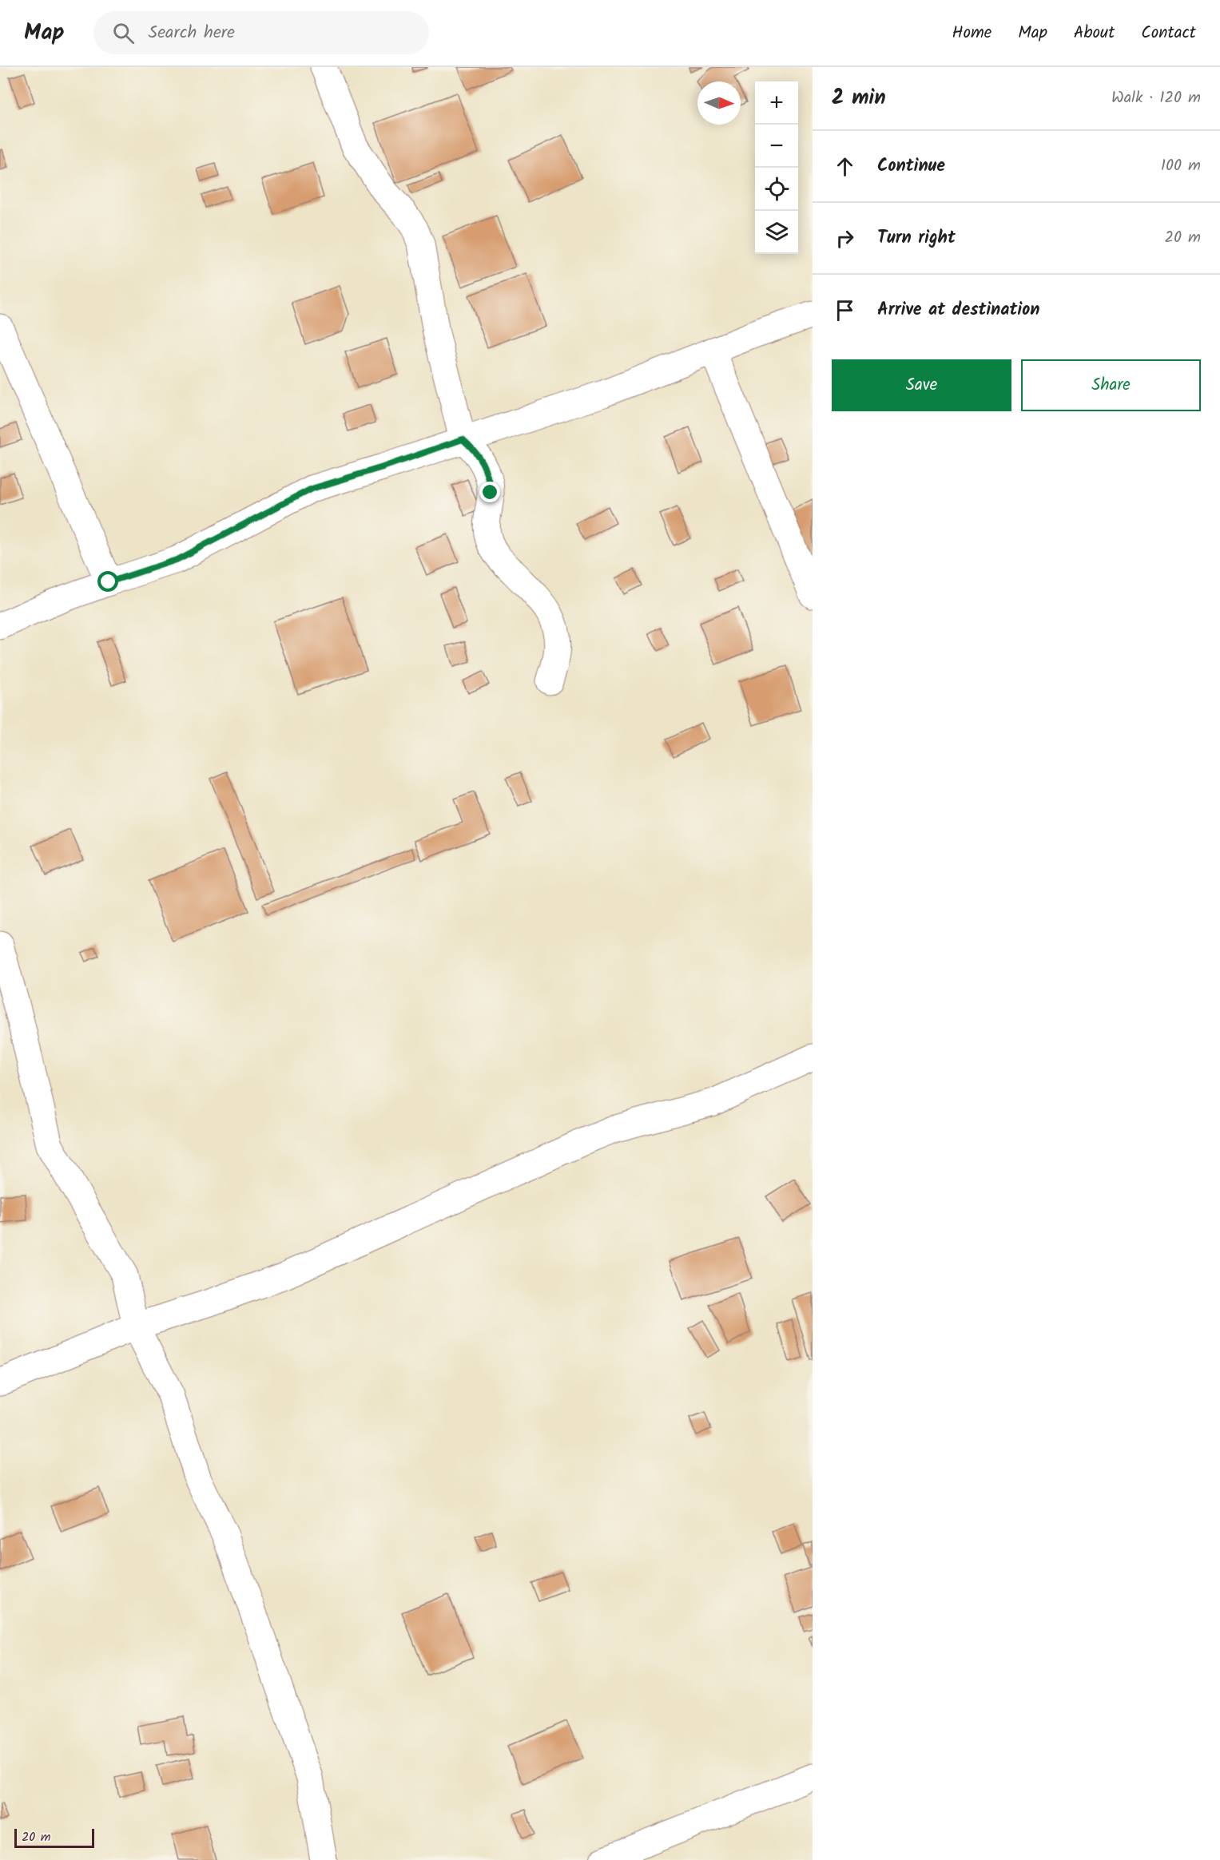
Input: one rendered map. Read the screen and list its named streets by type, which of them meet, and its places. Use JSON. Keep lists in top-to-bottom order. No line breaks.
{"scale_bar":"20 m","north":"right","page":{"header":"Map","search":"Search here","nav":["Home","Map","About","Contact"],"heading":["2 min","Walk · 120 m"],"map_buttons":["+","−"],"list":[["Continue","100 m"],["Turn right","20 m"],"Arrive at destination"],"buttons":["Save","Share"],"scale":"20 m"}}
